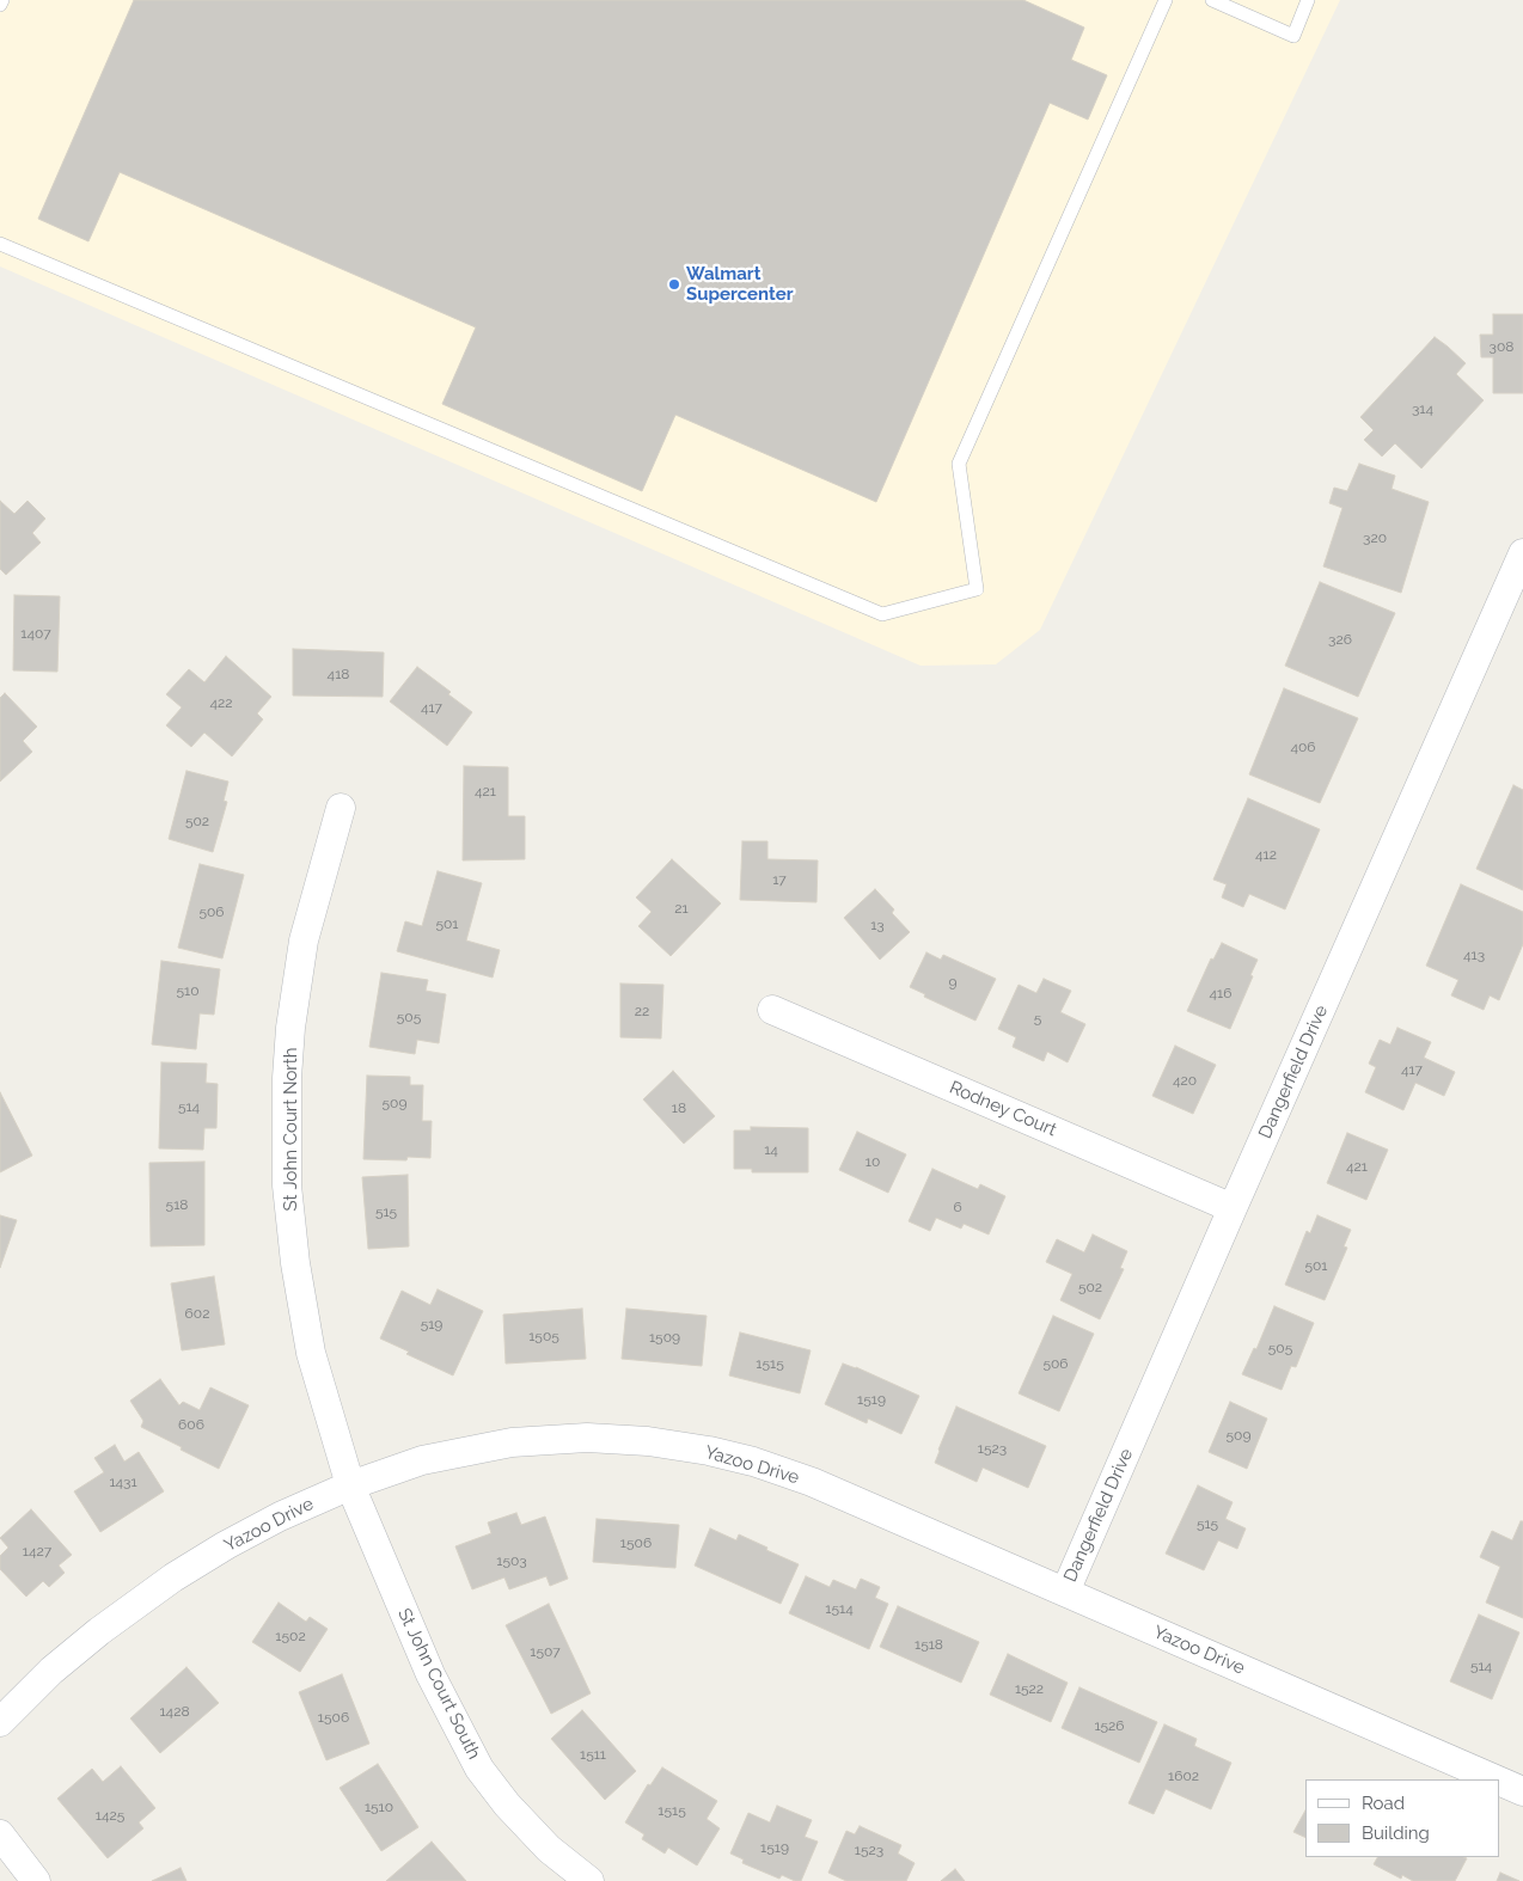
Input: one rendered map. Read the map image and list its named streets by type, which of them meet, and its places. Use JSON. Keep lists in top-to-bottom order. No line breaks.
{"streets":{"street":["Dangerfield Drive","Rodney Court","St John Court North","Yazoo Drive","St John Court South"]},"crossings":[["Dangerfield Drive","Rodney Court"],["Dangerfield Drive","Yazoo Drive"],["St John Court North","Yazoo Drive"],["St John Court North","St John Court South"],["Yazoo Drive","St John Court South"]],"places":["Walmart Supercenter"],"house_numbers":["308","314","320","1407","326","418","422","417","406","421","502","412","17","21","506","501","13","413","9","510","416","22","505","5","417","420","509","514","18","14","10","421","518","6","515","501","502","602","519","1505","1509","505","1515","506","1519","606","509","1523","1431","515","1506","1427","1503","1514","1502","1518","1507","514","1522","1428","1506","1526","1511","1602","1510","1515","1425","1519","1523"],"legend":["Road","Building"]}
